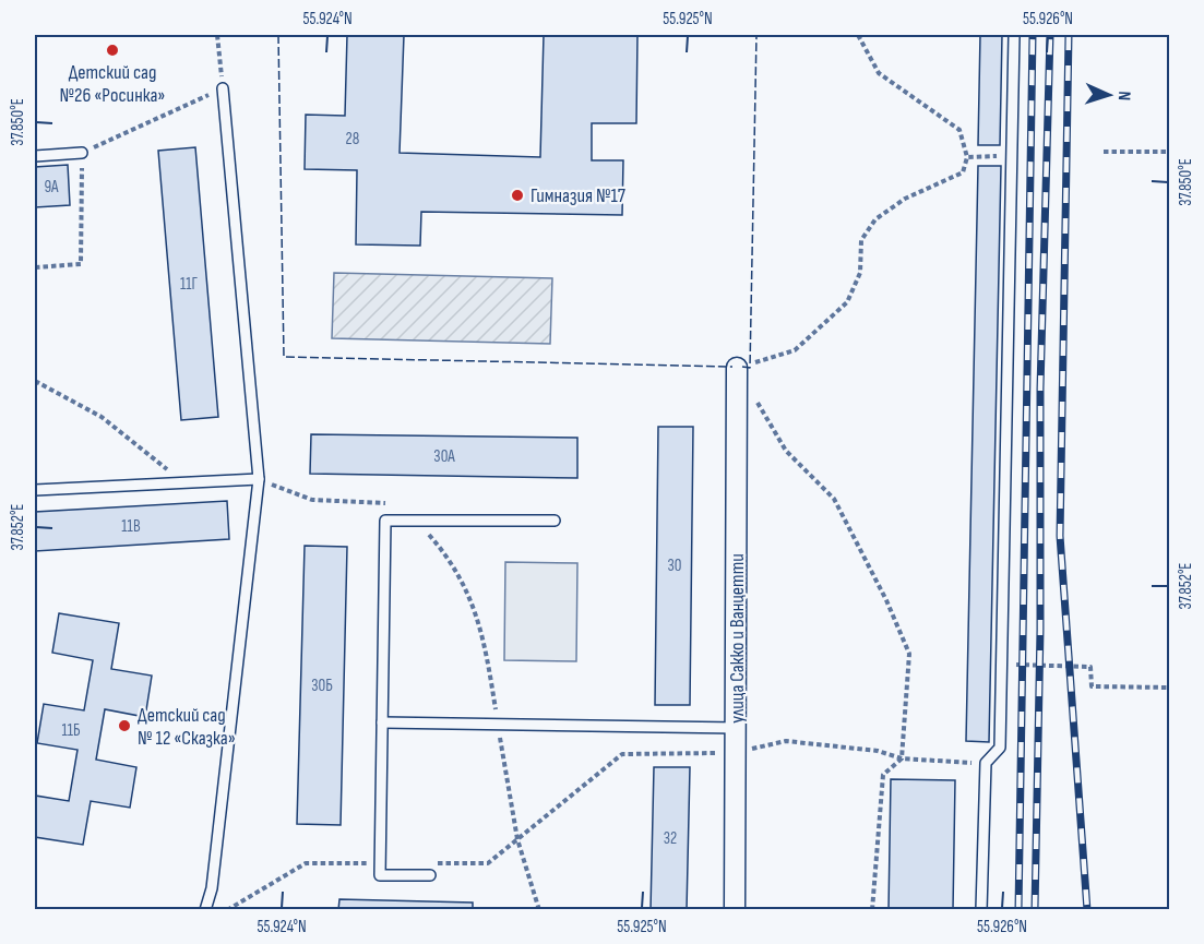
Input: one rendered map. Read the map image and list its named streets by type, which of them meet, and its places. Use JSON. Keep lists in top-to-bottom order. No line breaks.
{"streets":{"street":["улица Сакко и Ванцетти"]},"places":["Детский сад №26 «Росинка»","Гимназия №17","Детский сад № 12 «Сказка»"],"house_numbers":["28","9А","11Г","30А","11В","30","30Б","11Б","32"],"north":"right","coordinates":["55.924°N","55.925°N","55.926°N","37.850°E","37.852°E"]}
